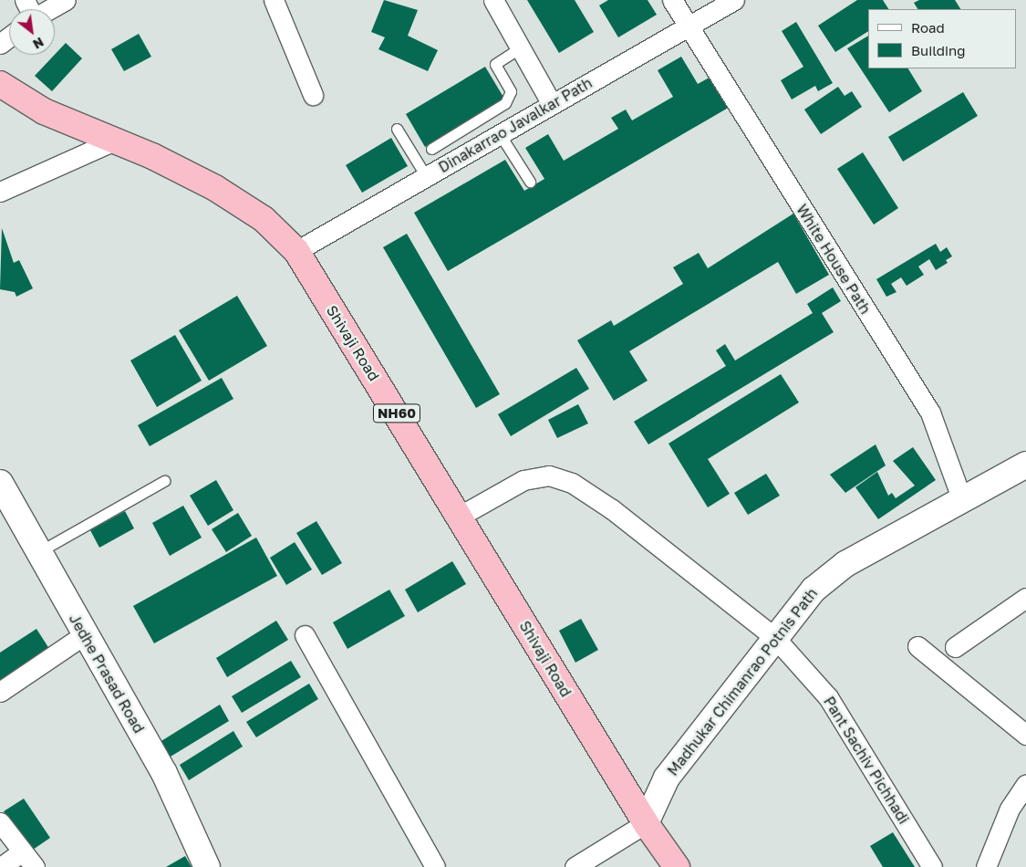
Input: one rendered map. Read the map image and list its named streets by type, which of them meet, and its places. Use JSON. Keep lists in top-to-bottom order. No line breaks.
{"streets":{"highway":["Shivaji Road","NH60"],"street":["Dinakarrao Javalkar Path","White House Path","Jedhe Prasad Road","Madhukar Chimanrao Potnis Path","Pant Sachiv Pichhadi"]},"crossings":[["Dinakarrao Javalkar Path","White House Path"],["Dinakarrao Javalkar Path","Shivaji Road"],["White House Path","Madhukar Chimanrao Potnis Path"],["Shivaji Road","Madhukar Chimanrao Potnis Path"],["Shivaji Road","Pant Sachiv Pichhadi"],["Madhukar Chimanrao Potnis Path","Pant Sachiv Pichhadi"]],"legend":["Road","Building"],"north":"bottom right"}
